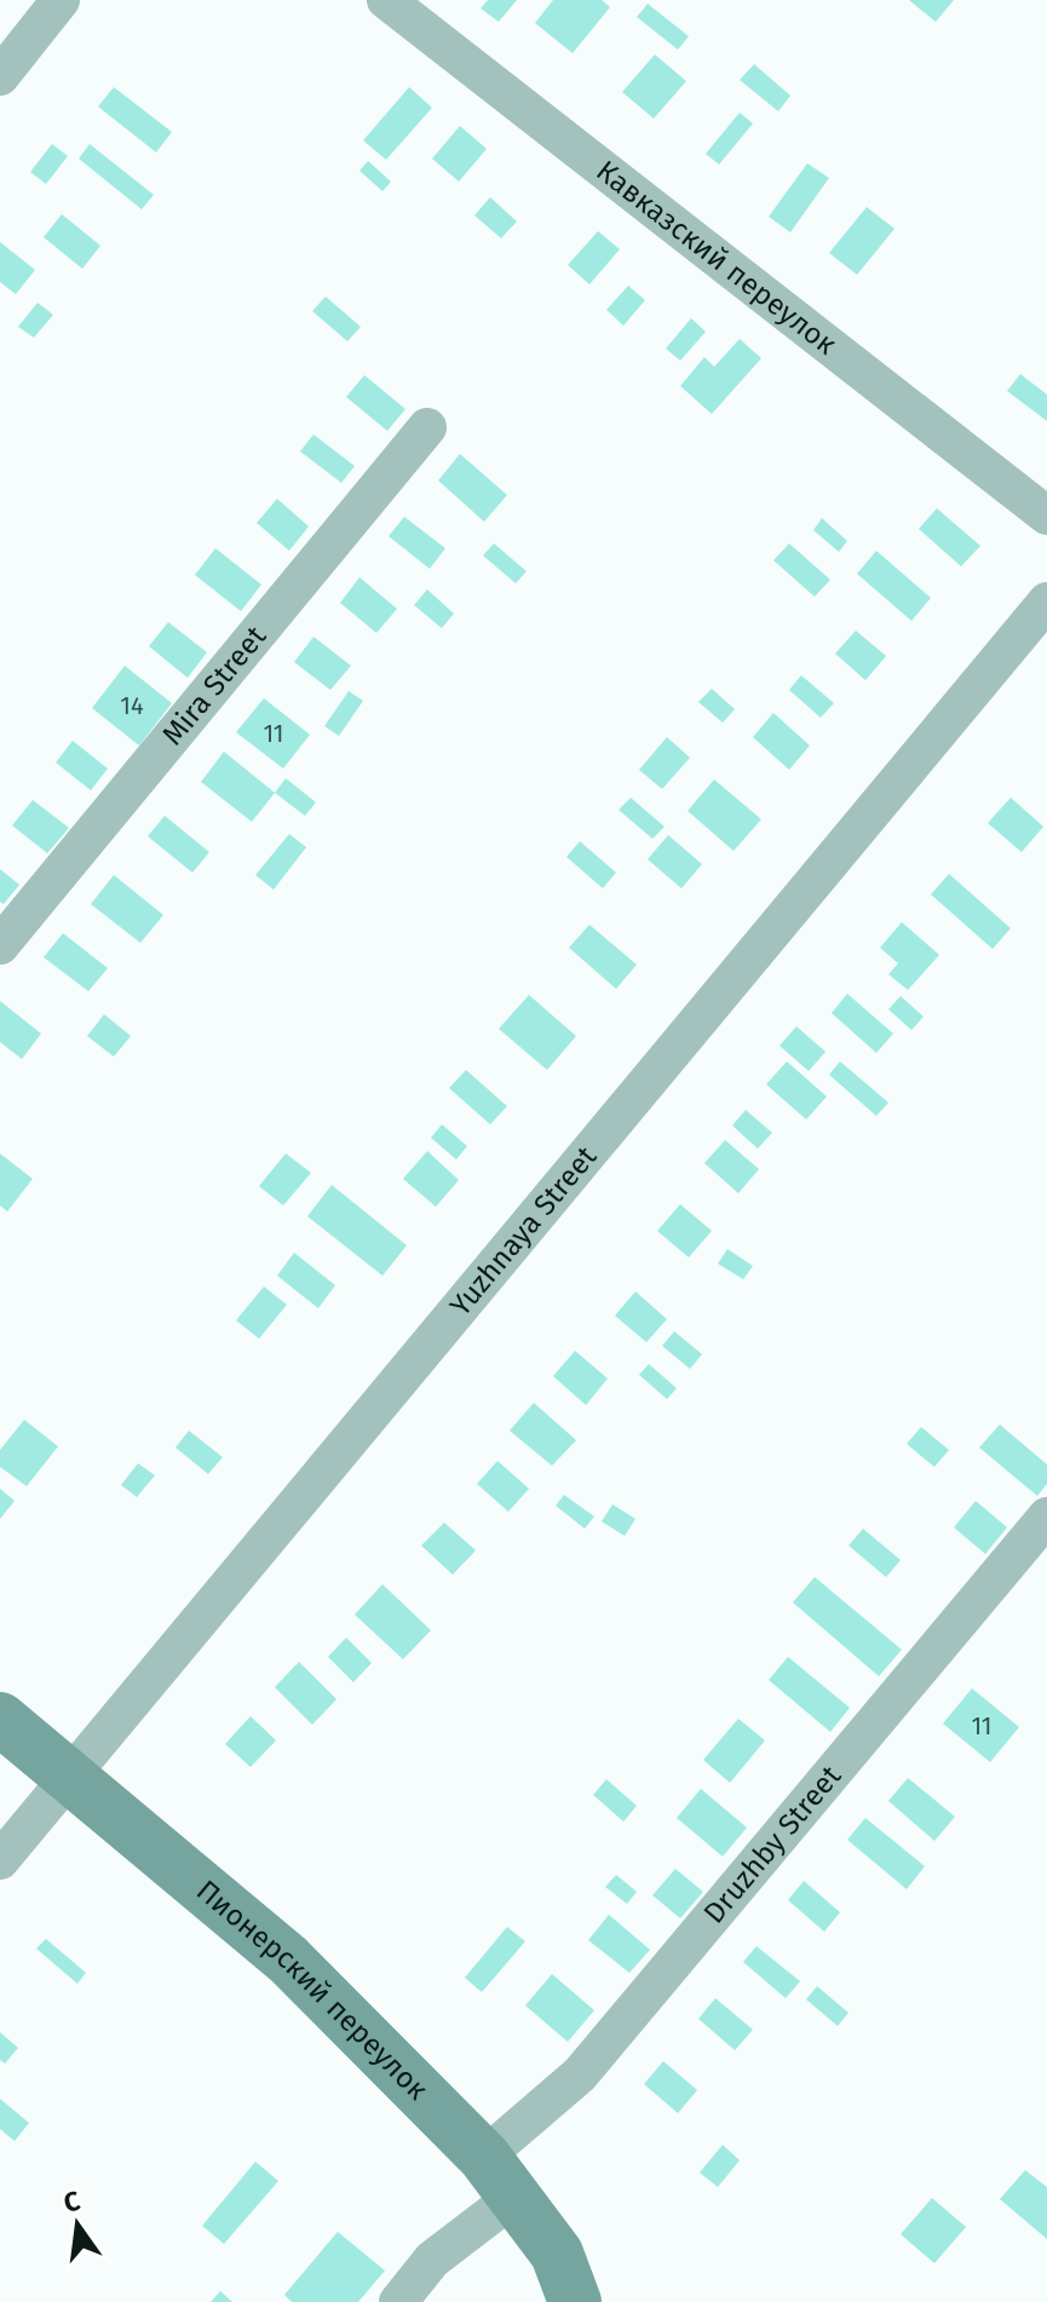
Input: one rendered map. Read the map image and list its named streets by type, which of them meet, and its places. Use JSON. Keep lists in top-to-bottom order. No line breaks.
{"streets":{"street":["Кавказский переулок","Mira Street","Yuzhnaya Street","Druzhby Street","Пионерский переулок"]},"crossings":[["Yuzhnaya Street","Пионерский переулок"],["Druzhby Street","Пионерский переулок"]],"house_numbers":["14","11","11"],"north":"top"}
